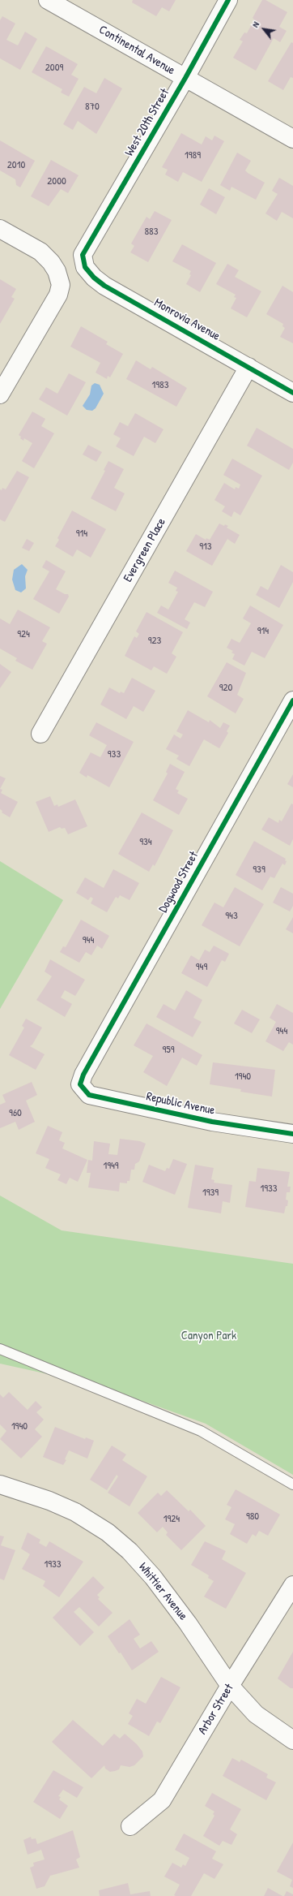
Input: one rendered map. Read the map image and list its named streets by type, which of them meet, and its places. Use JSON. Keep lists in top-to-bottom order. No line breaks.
{"streets":{"street":["Continental Avenue","West 20th Street","Monrovia Avenue","Evergreen Place","Dogwood Street","Republic Avenue","Whittier Avenue","Arbor Street"]},"crossings":[["Continental Avenue","West 20th Street"],["West 20th Street","Monrovia Avenue"],["Monrovia Avenue","Evergreen Place"],["Dogwood Street","Republic Avenue"],["Whittier Avenue","Arbor Street"]],"parks":["Canyon Park"],"house_numbers":["2009","870","1989","2010","2000","883","1983","914","913","914","924","923","920","933","934","939","943","944","949","944","959","1940","960","1949","1933","1939","1940","980","1924","1933"],"north":"top left"}
